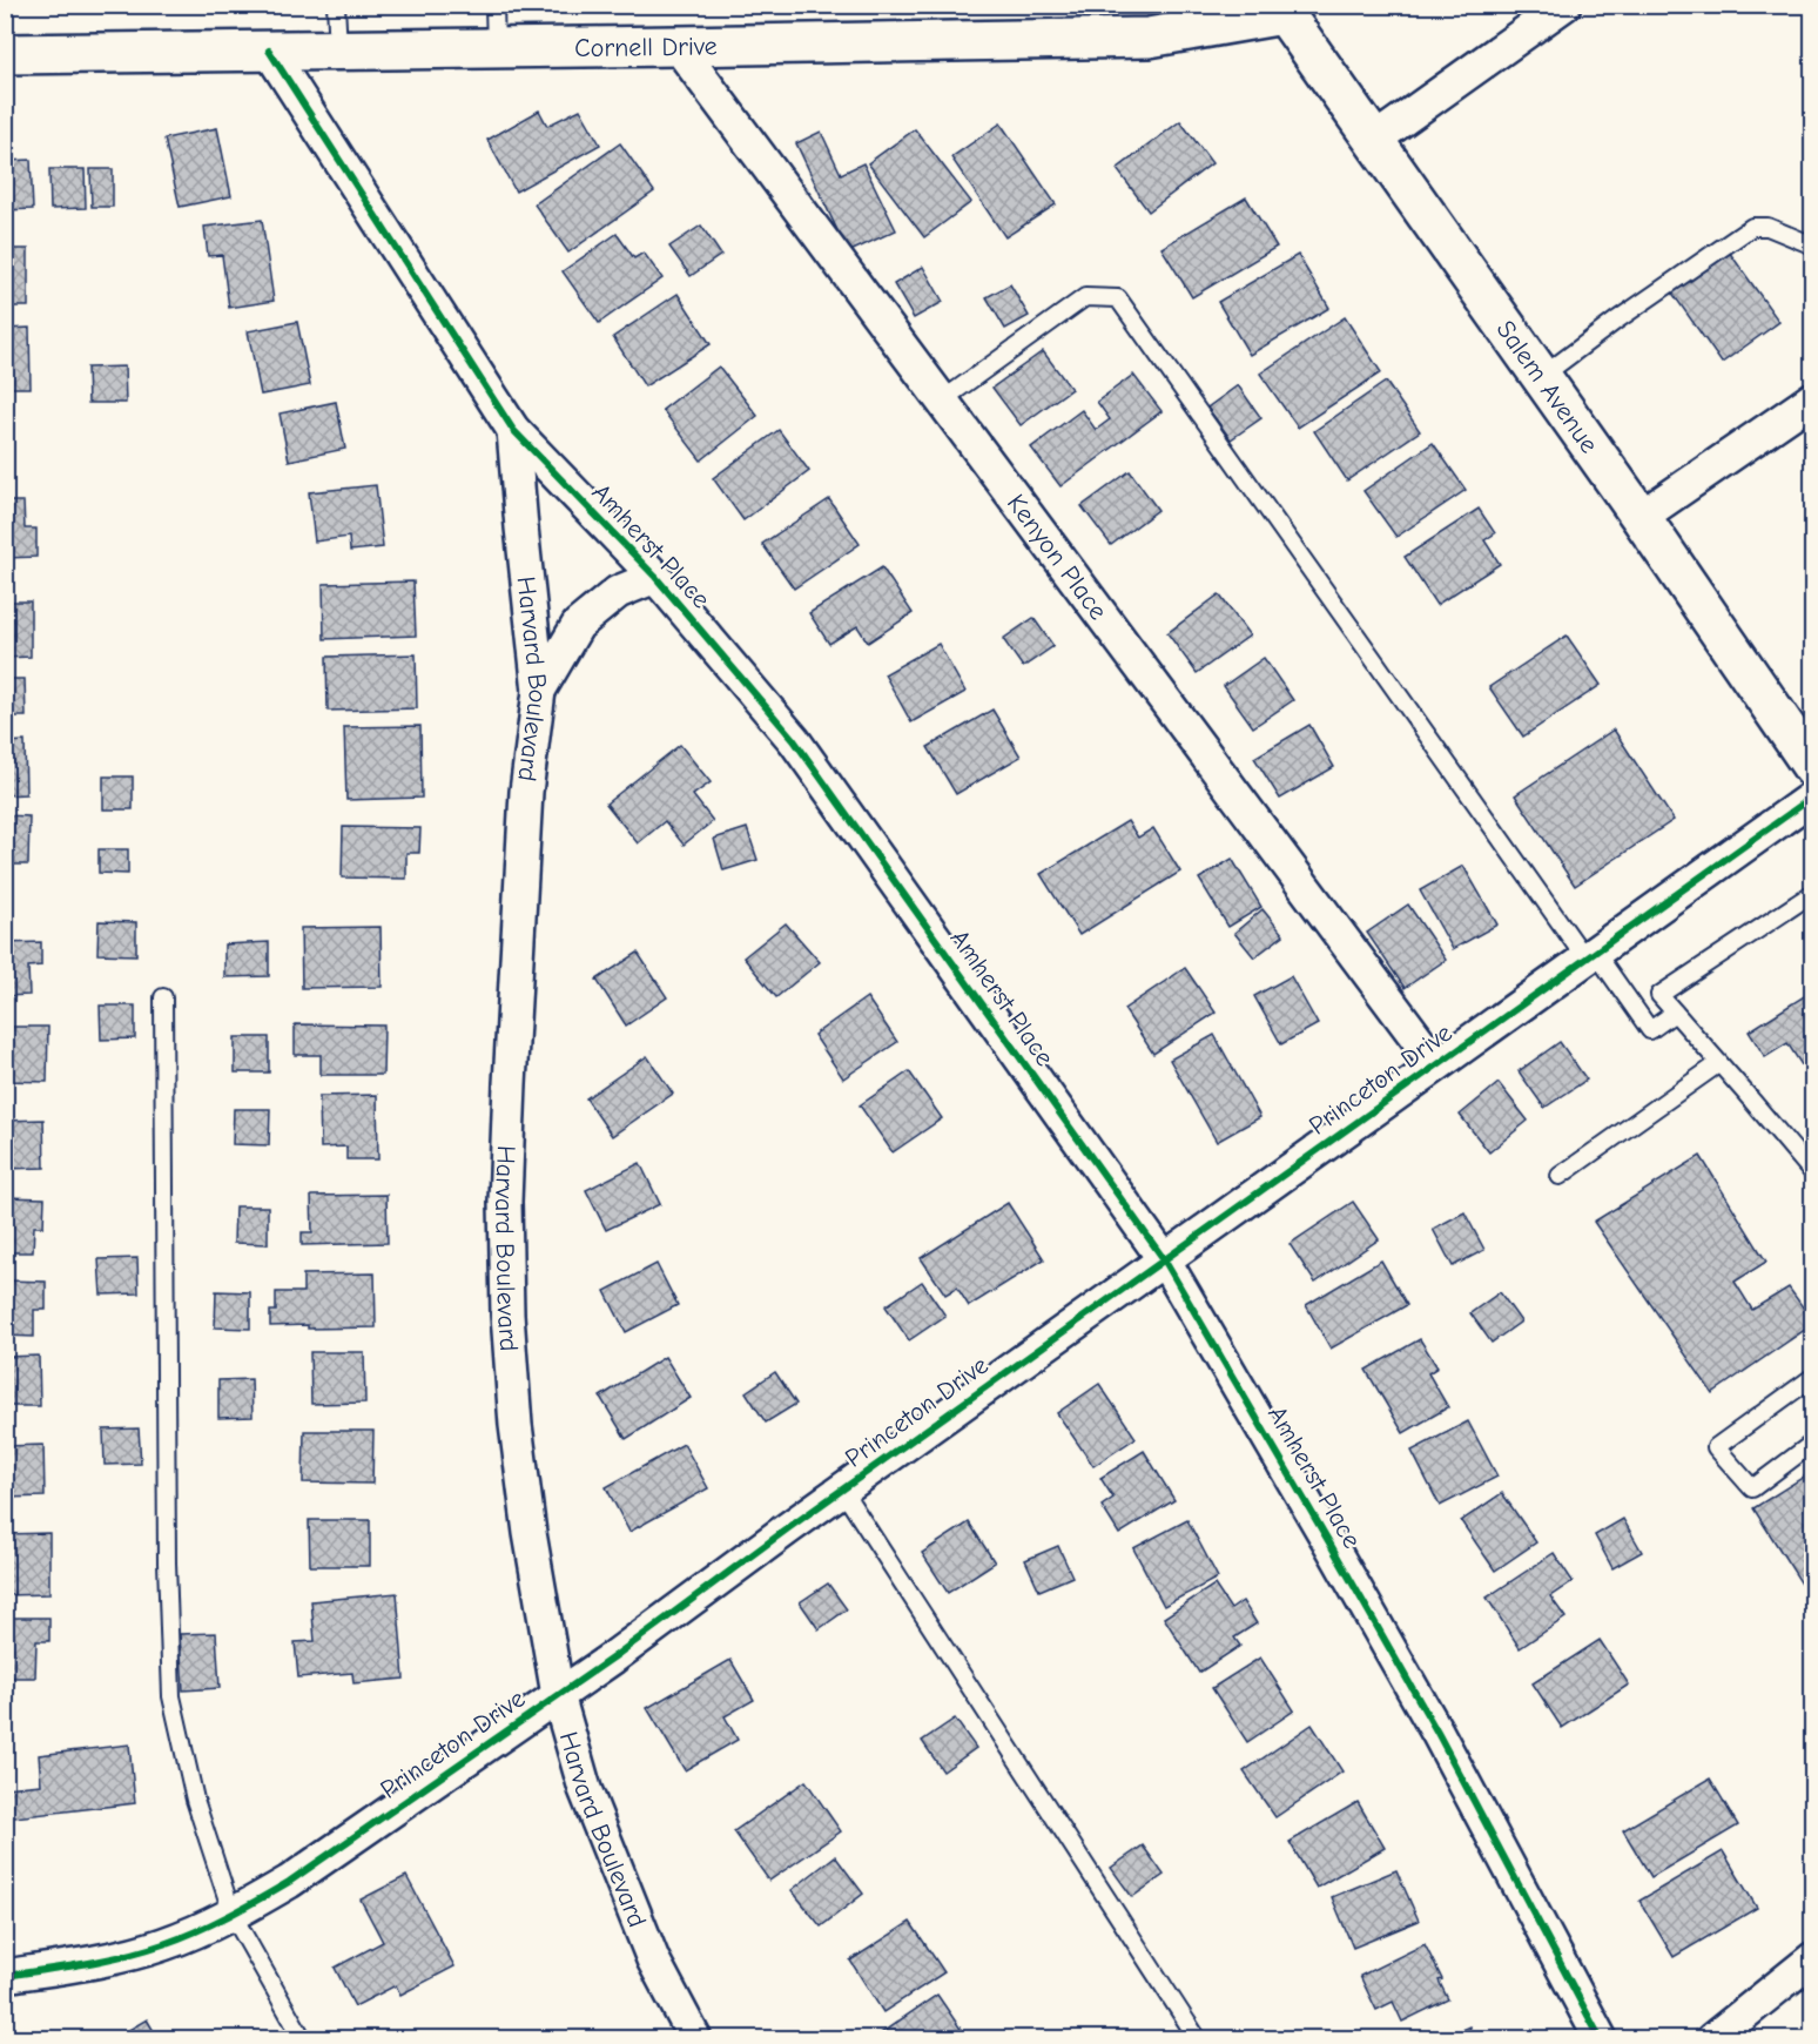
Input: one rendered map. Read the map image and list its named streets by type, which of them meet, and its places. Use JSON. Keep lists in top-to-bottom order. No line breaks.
{"streets":{"street":["Cornell Drive","Salem Avenue","Amherst Place","Kenyon Place","Harvard Boulevard","Princeton Drive"]},"crossings":[["Cornell Drive","Salem Avenue"],["Cornell Drive","Amherst Place"],["Cornell Drive","Kenyon Place"],["Amherst Place","Harvard Boulevard"],["Amherst Place","Princeton Drive"],["Kenyon Place","Princeton Drive"],["Harvard Boulevard","Princeton Drive"]]}
